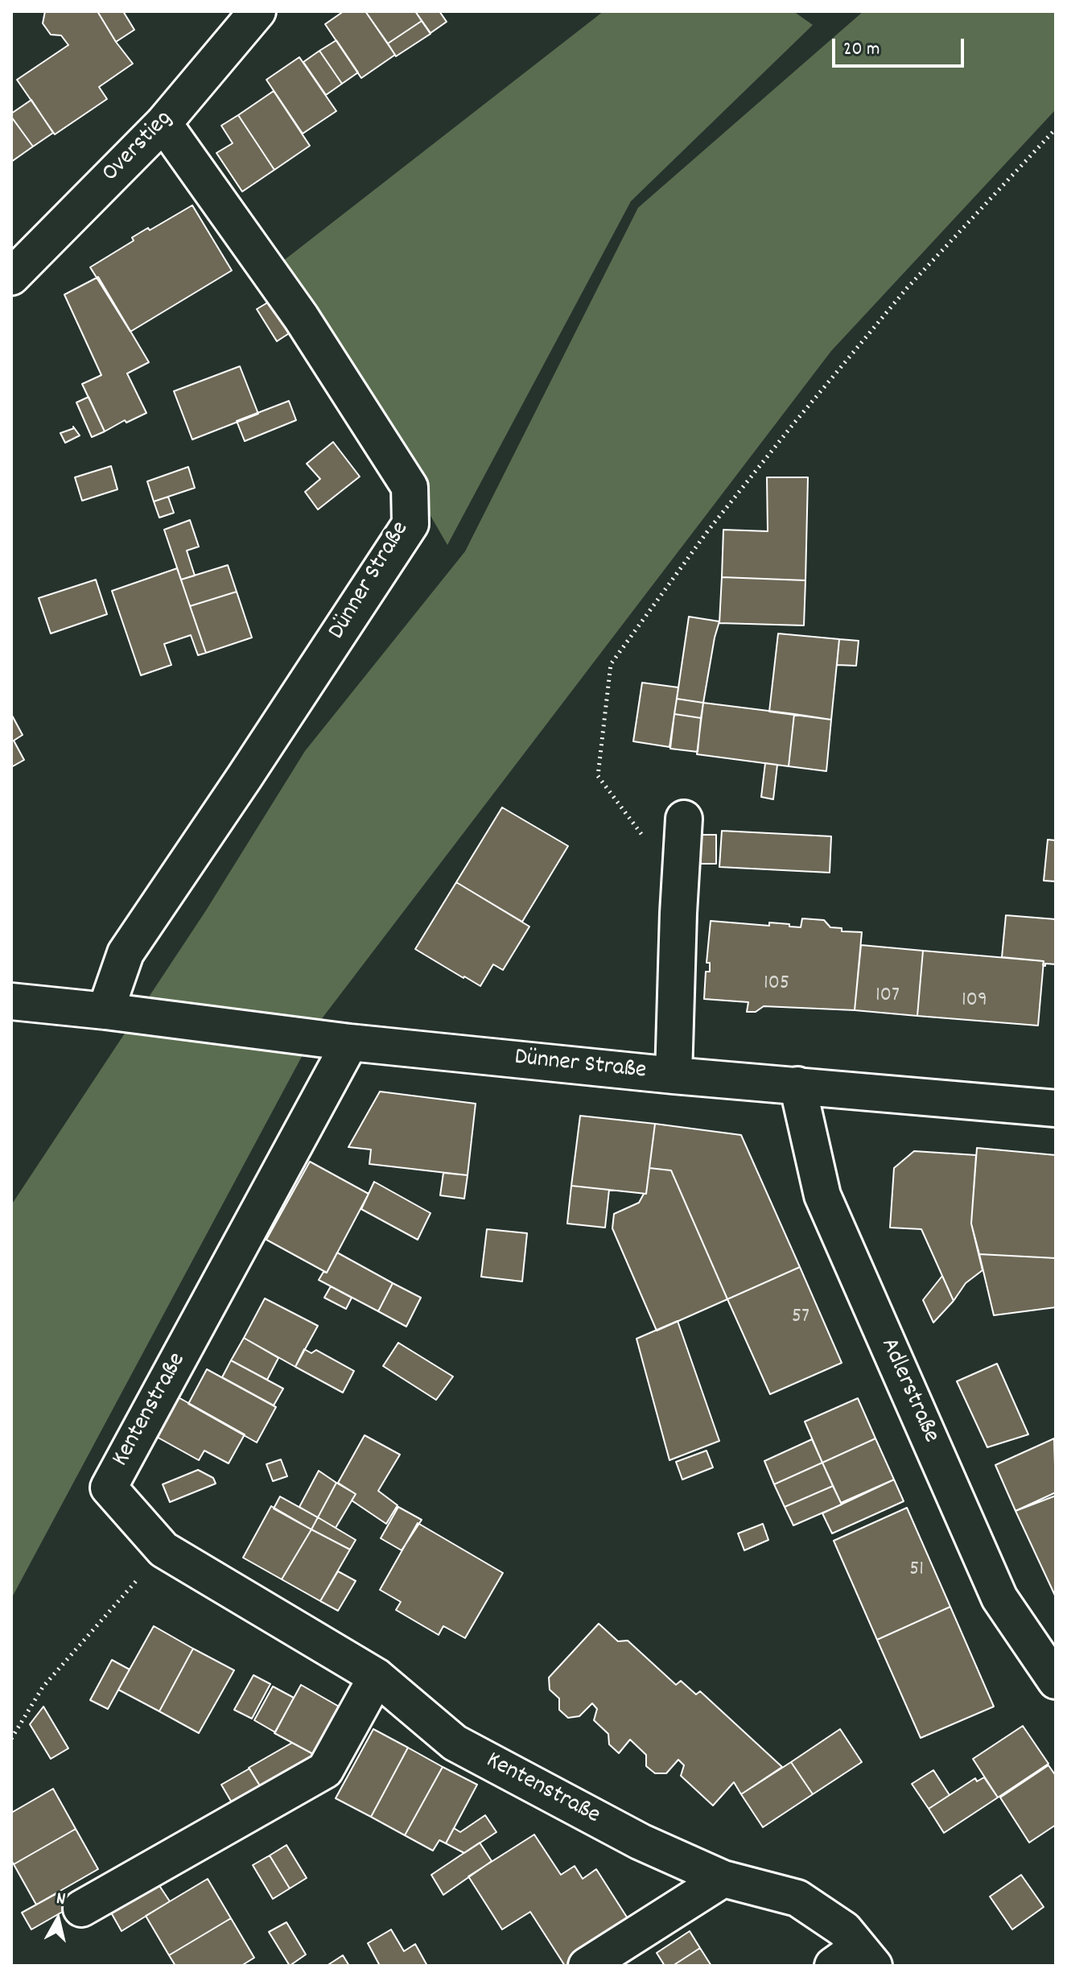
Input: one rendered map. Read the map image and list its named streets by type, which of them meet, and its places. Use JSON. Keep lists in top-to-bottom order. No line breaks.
{"streets":{"street":["Overstieg","Dünner Straße","Adlerstraße","Kentenstraße"]},"crossings":[["Overstieg","Dünner Straße"],["Dünner Straße","Adlerstraße"],["Dünner Straße","Kentenstraße"]],"house_numbers":["105","107","109","57","51"],"scale_bar":"20 m","north":"top"}
